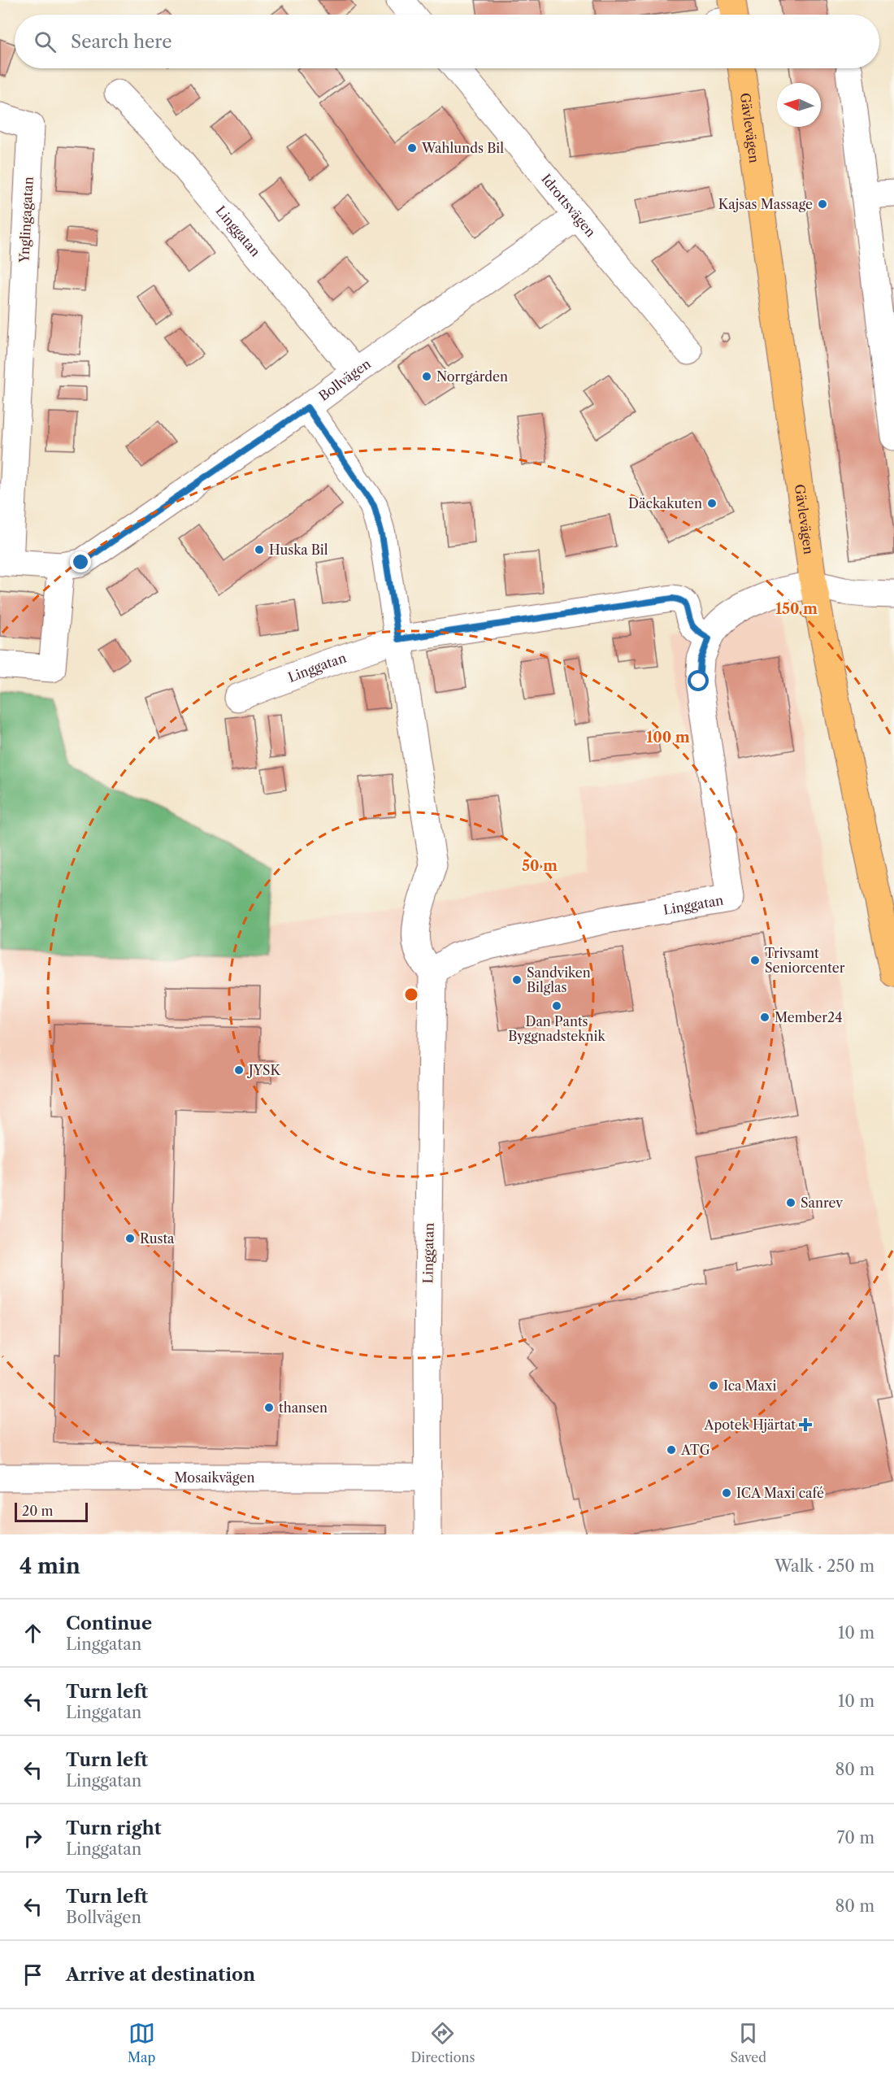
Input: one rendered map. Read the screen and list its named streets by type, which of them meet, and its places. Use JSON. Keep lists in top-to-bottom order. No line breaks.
{"streets":{"main road":["Gävlevägen"],"street":["Idrottsvägen","Ynglingagatan","Linggatan","Bollvägen","Mosaikvägen"]},"crossings":[["Gävlevägen","Linggatan"],["Idrottsvägen","Bollvägen"],["Ynglingagatan","Bollvägen"],["Linggatan","Bollvägen"],["Linggatan","Mosaikvägen"]],"places":{"other":["Wahlunds Bil","Kajsas Massage","Norrgården","Däckakuten","Huska Bil","Trivsamt Seniorcenter","Sandviken Bilglas","Dan Pants Byggnadsteknik","Member24","JYSK","Sanrev","Rusta","Ica Maxi","thansen","ATG","ICA Maxi café"],"health":["Apotek Hjärtat"]},"scale_bar":"20 m","north":"left","page":{"search":"Search here","scale":"20 m","heading":["4 min","Walk · 250 m"],"list":[["Continue","Linggatan","10 m"],["Turn left","Linggatan","10 m"],["Turn left","Linggatan","80 m"],["Turn right","Linggatan","70 m"],["Turn left","Bollvägen","80 m"],"Arrive at destination"],"nav":["Map","Directions","Saved"]},"rings":["150 m","100 m","50 m"]}
